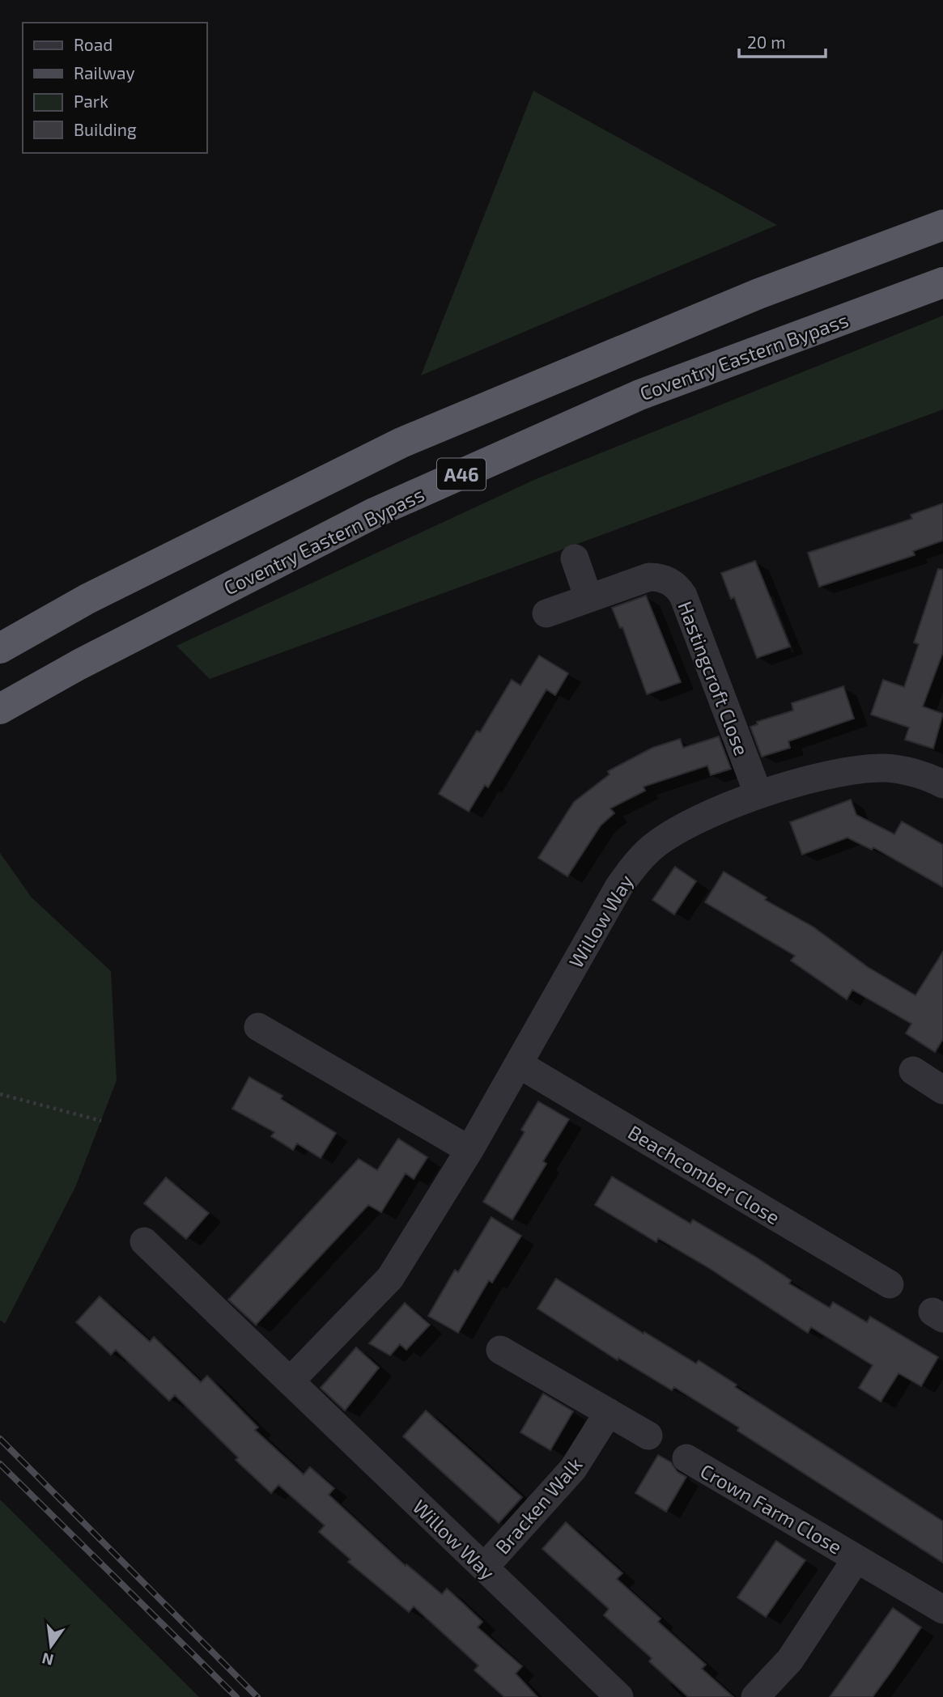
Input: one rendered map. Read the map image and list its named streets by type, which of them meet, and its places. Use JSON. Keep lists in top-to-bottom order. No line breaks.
{"streets":{"highway":["Coventry Eastern Bypass","A46"],"street":["Hastingcroft Close","Willow Way","Beachcomber Close","Bracken Walk","Crown Farm Close"]},"crossings":[["Hastingcroft Close","Willow Way"],["Willow Way","Beachcomber Close"],["Willow Way","Bracken Walk"]],"legend":["Road","Railway","Park","Building"],"scale_bar":"20 m","north":"bottom"}
